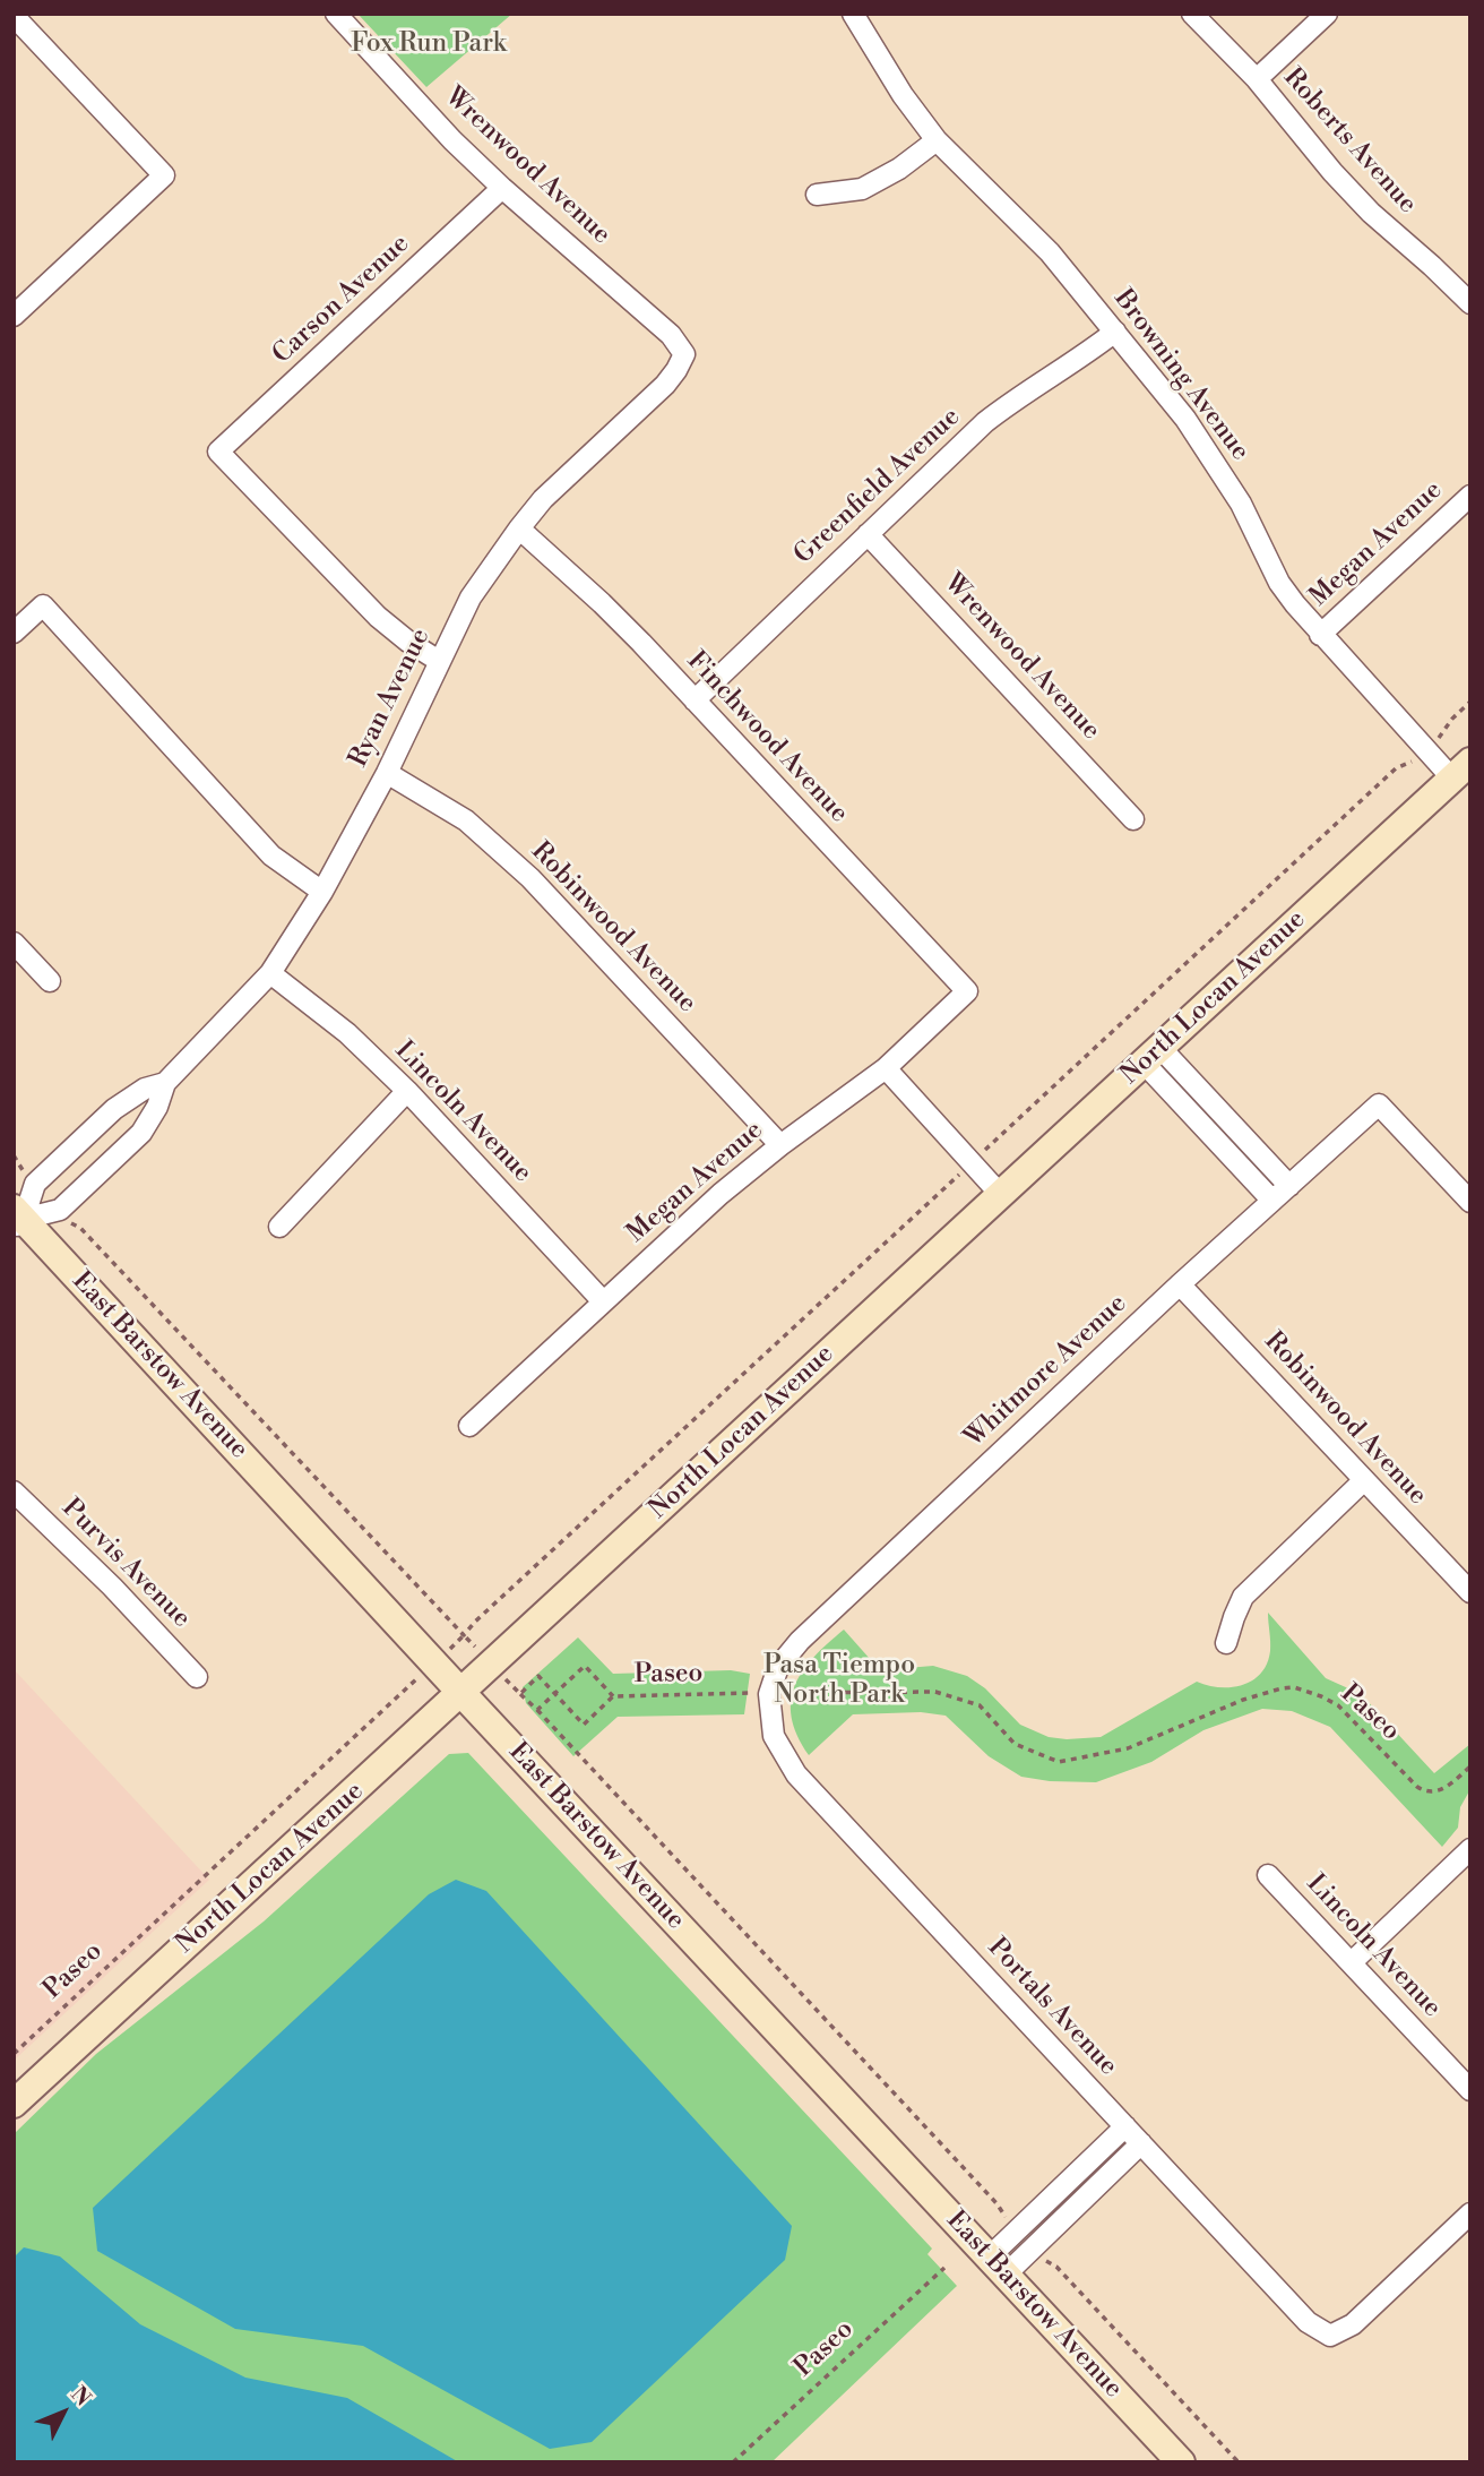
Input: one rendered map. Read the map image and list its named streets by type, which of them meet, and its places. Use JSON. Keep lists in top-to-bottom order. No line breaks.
{"streets":{"street":["Roberts Avenue","Wrenwood Avenue","Carson Avenue","Browning Avenue","Greenfield Avenue","Megan Avenue","Ryan Avenue","Finchwood Avenue","Robinwood Avenue","North Locan Avenue","Lincoln Avenue","East Barstow Avenue","Whitmore Avenue","Purvis Avenue","Portals Avenue"],"path":["Paseo"]},"crossings":[["Wrenwood Avenue","Carson Avenue"],["Wrenwood Avenue","Greenfield Avenue"],["Wrenwood Avenue","Ryan Avenue"],["Carson Avenue","Ryan Avenue"],["Browning Avenue","Greenfield Avenue"],["Browning Avenue","Megan Avenue"],["Browning Avenue","North Locan Avenue"],["Greenfield Avenue","Finchwood Avenue"],["Megan Avenue","Finchwood Avenue"],["Megan Avenue","Robinwood Avenue"],["Megan Avenue","Lincoln Avenue"],["Ryan Avenue","Finchwood Avenue"],["Ryan Avenue","Robinwood Avenue"],["Ryan Avenue","Lincoln Avenue"],["Ryan Avenue","East Barstow Avenue"],["Robinwood Avenue","Whitmore Avenue"],["North Locan Avenue","East Barstow Avenue"],["East Barstow Avenue","Paseo"],["Whitmore Avenue","Paseo"],["Whitmore Avenue","Portals Avenue"],["Paseo","Portals Avenue"]],"parks":["Fox Run Park","Pasa Tiempo North Park"],"north":"top right"}
